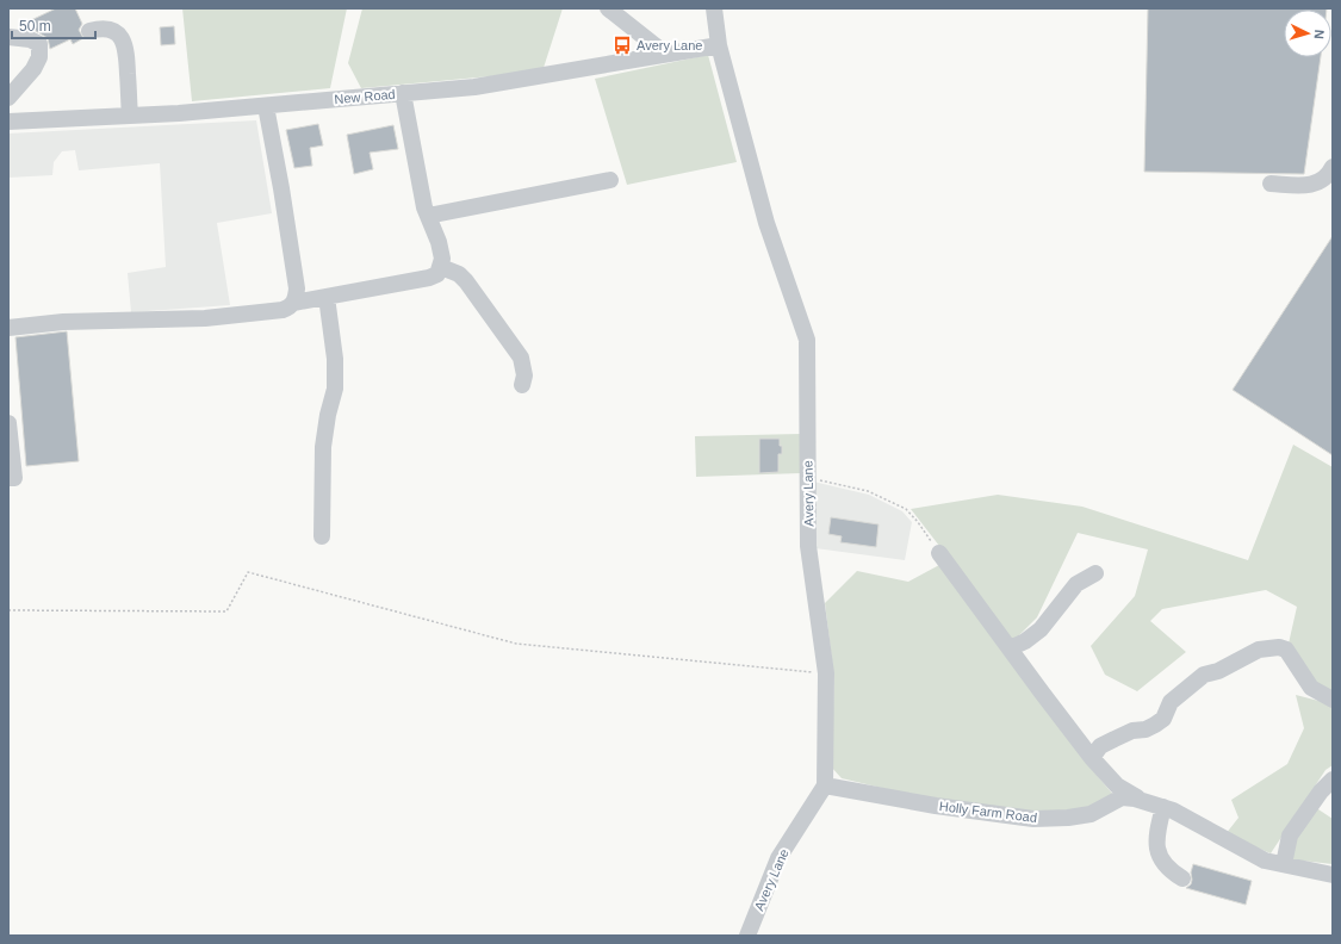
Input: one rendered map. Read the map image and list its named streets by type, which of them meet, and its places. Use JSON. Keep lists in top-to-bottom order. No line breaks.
{"streets":{"street":["New Road","Avery Lane","Holly Farm Road"]},"crossings":[["New Road","Avery Lane"],["Avery Lane","Holly Farm Road"]],"places":{"bus stop":["Avery Lane"]},"scale_bar":"50 m","north":"right"}
